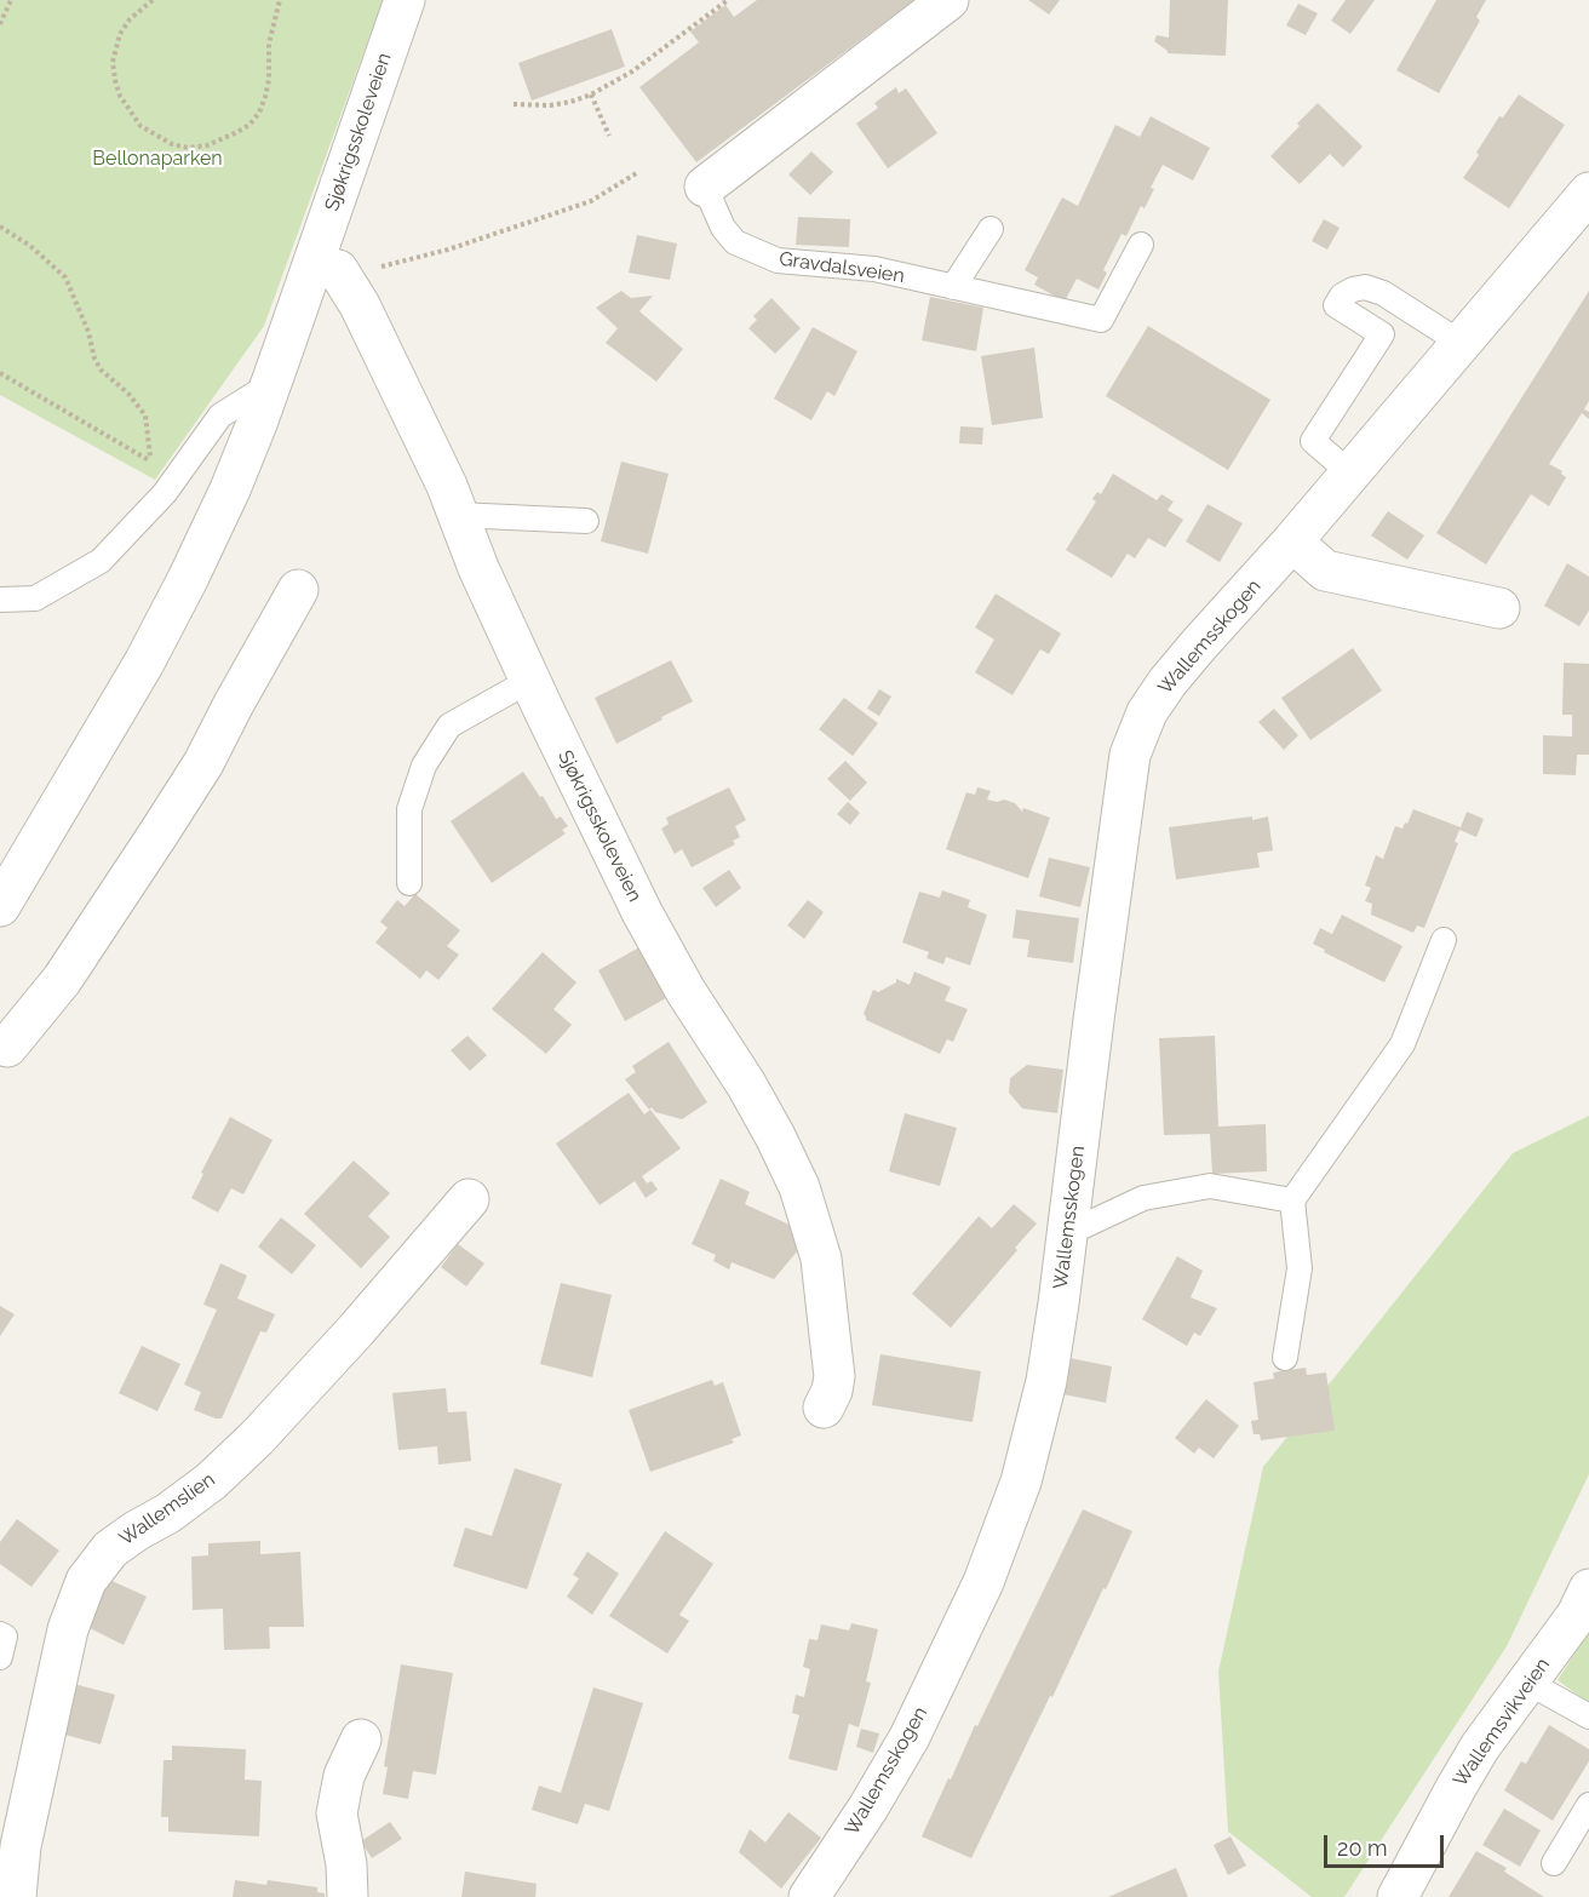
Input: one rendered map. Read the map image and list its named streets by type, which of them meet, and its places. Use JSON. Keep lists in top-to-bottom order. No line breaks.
{"streets":{"street":["Sjøkrigsskoleveien","Gravdalsveien","Wallemsskogen","Wallemslien","Wallemsvikveien"]},"parks":["Bellonaparken"],"scale_bar":"20 m"}
